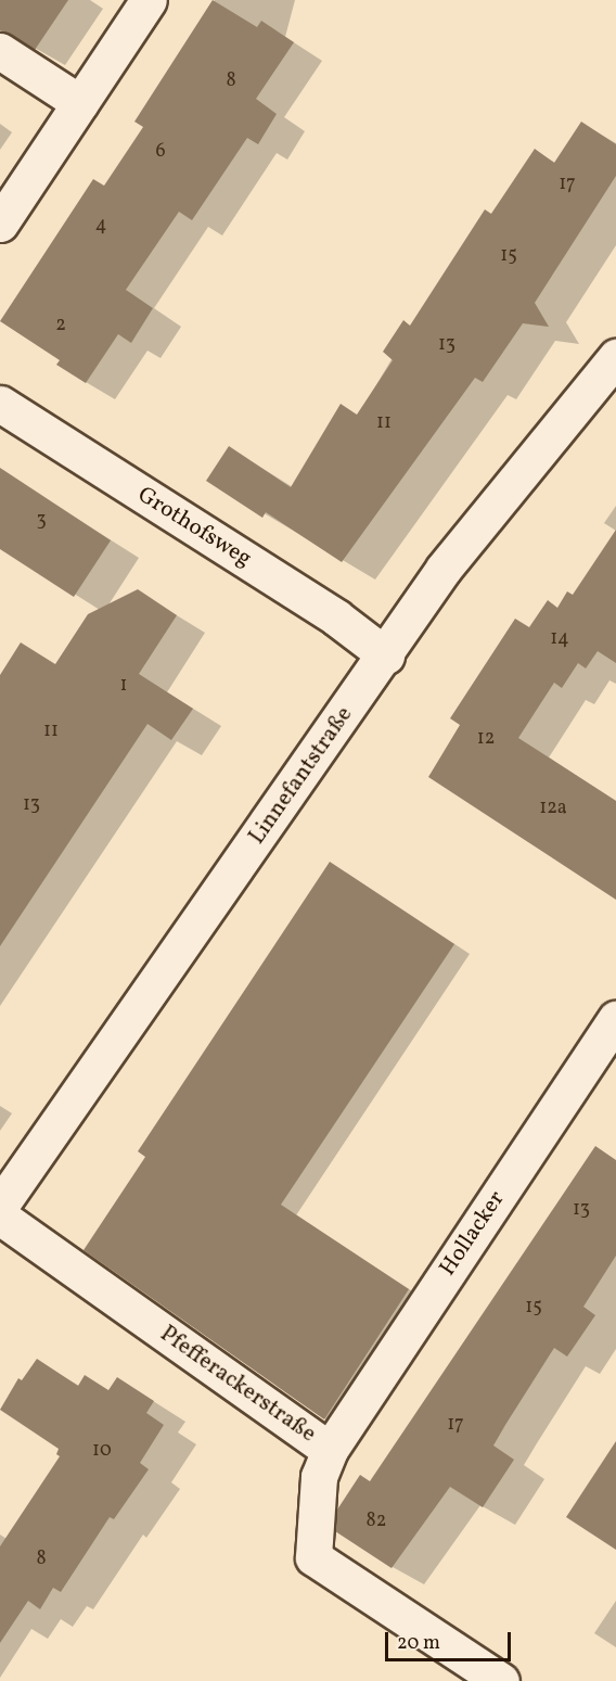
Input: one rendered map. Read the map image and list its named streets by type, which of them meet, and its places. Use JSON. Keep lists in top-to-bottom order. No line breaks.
{"streets":{"street":["Grothofsweg","Linnefantstraße","Hollacker","Pfefferackerstraße"]},"crossings":[["Grothofsweg","Linnefantstraße"],["Hollacker","Pfefferackerstraße"]],"house_numbers":["8","6","17","4","15","2","13","11","3","14","1","11","12","13","12a","13","15","17","10","82","8"],"scale_bar":"20 m"}
